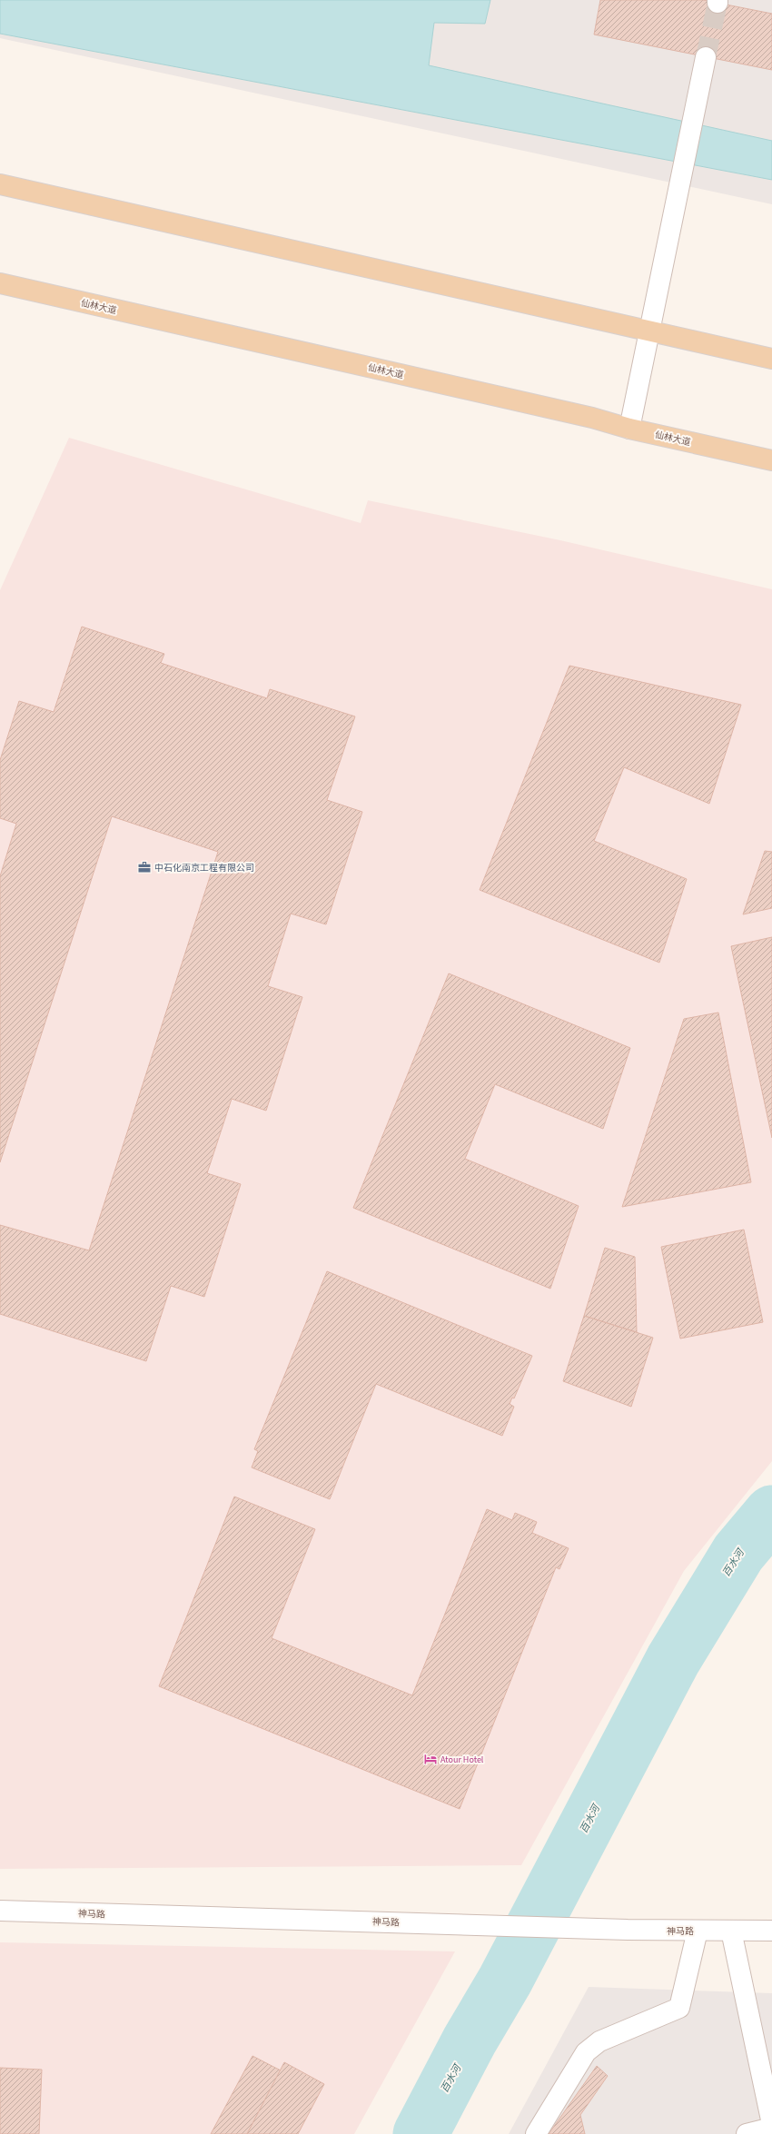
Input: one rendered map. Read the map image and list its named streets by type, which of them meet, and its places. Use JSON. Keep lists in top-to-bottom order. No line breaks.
{"streets":{"main road":["仙林大道"],"street":["神马路"]},"water":["百水河"],"places":{"office":["中石化南京工程有限公司"],"hotel":["Atour Hotel"]}}
